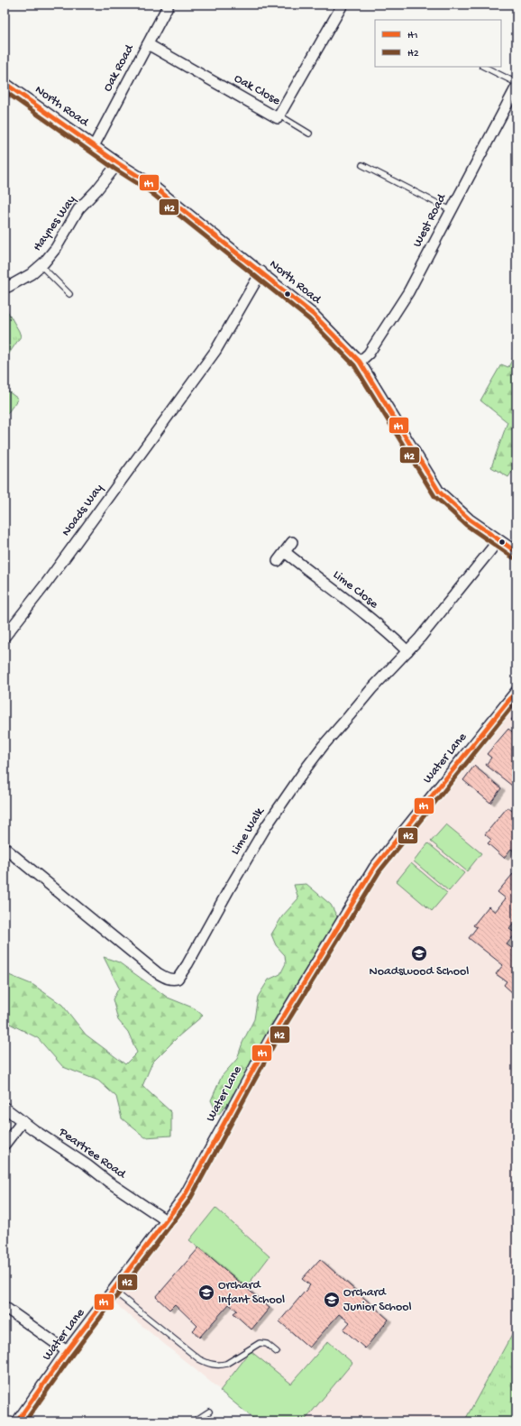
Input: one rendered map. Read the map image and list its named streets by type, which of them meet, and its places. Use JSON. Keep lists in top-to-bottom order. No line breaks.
{"streets":{"street":["Oak Road","Oak Close","North Road","West Road","Haynes Way","Noads Way","Lime Close","Water Lane","Lime Walk","Peartree Road"]},"crossings":[["Oak Road","Oak Close"],["Oak Road","North Road"],["North Road","West Road"],["North Road","Haynes Way"],["North Road","Noads Way"],["North Road","Lime Walk"],["Lime Close","Lime Walk"],["Water Lane","Peartree Road"]],"places":{"school or university":["Noadswood School","Orchard Infant School","Orchard Junior School"]},"lines":["transit line H1","transit line H2"],"legend":["H1","H2"]}
